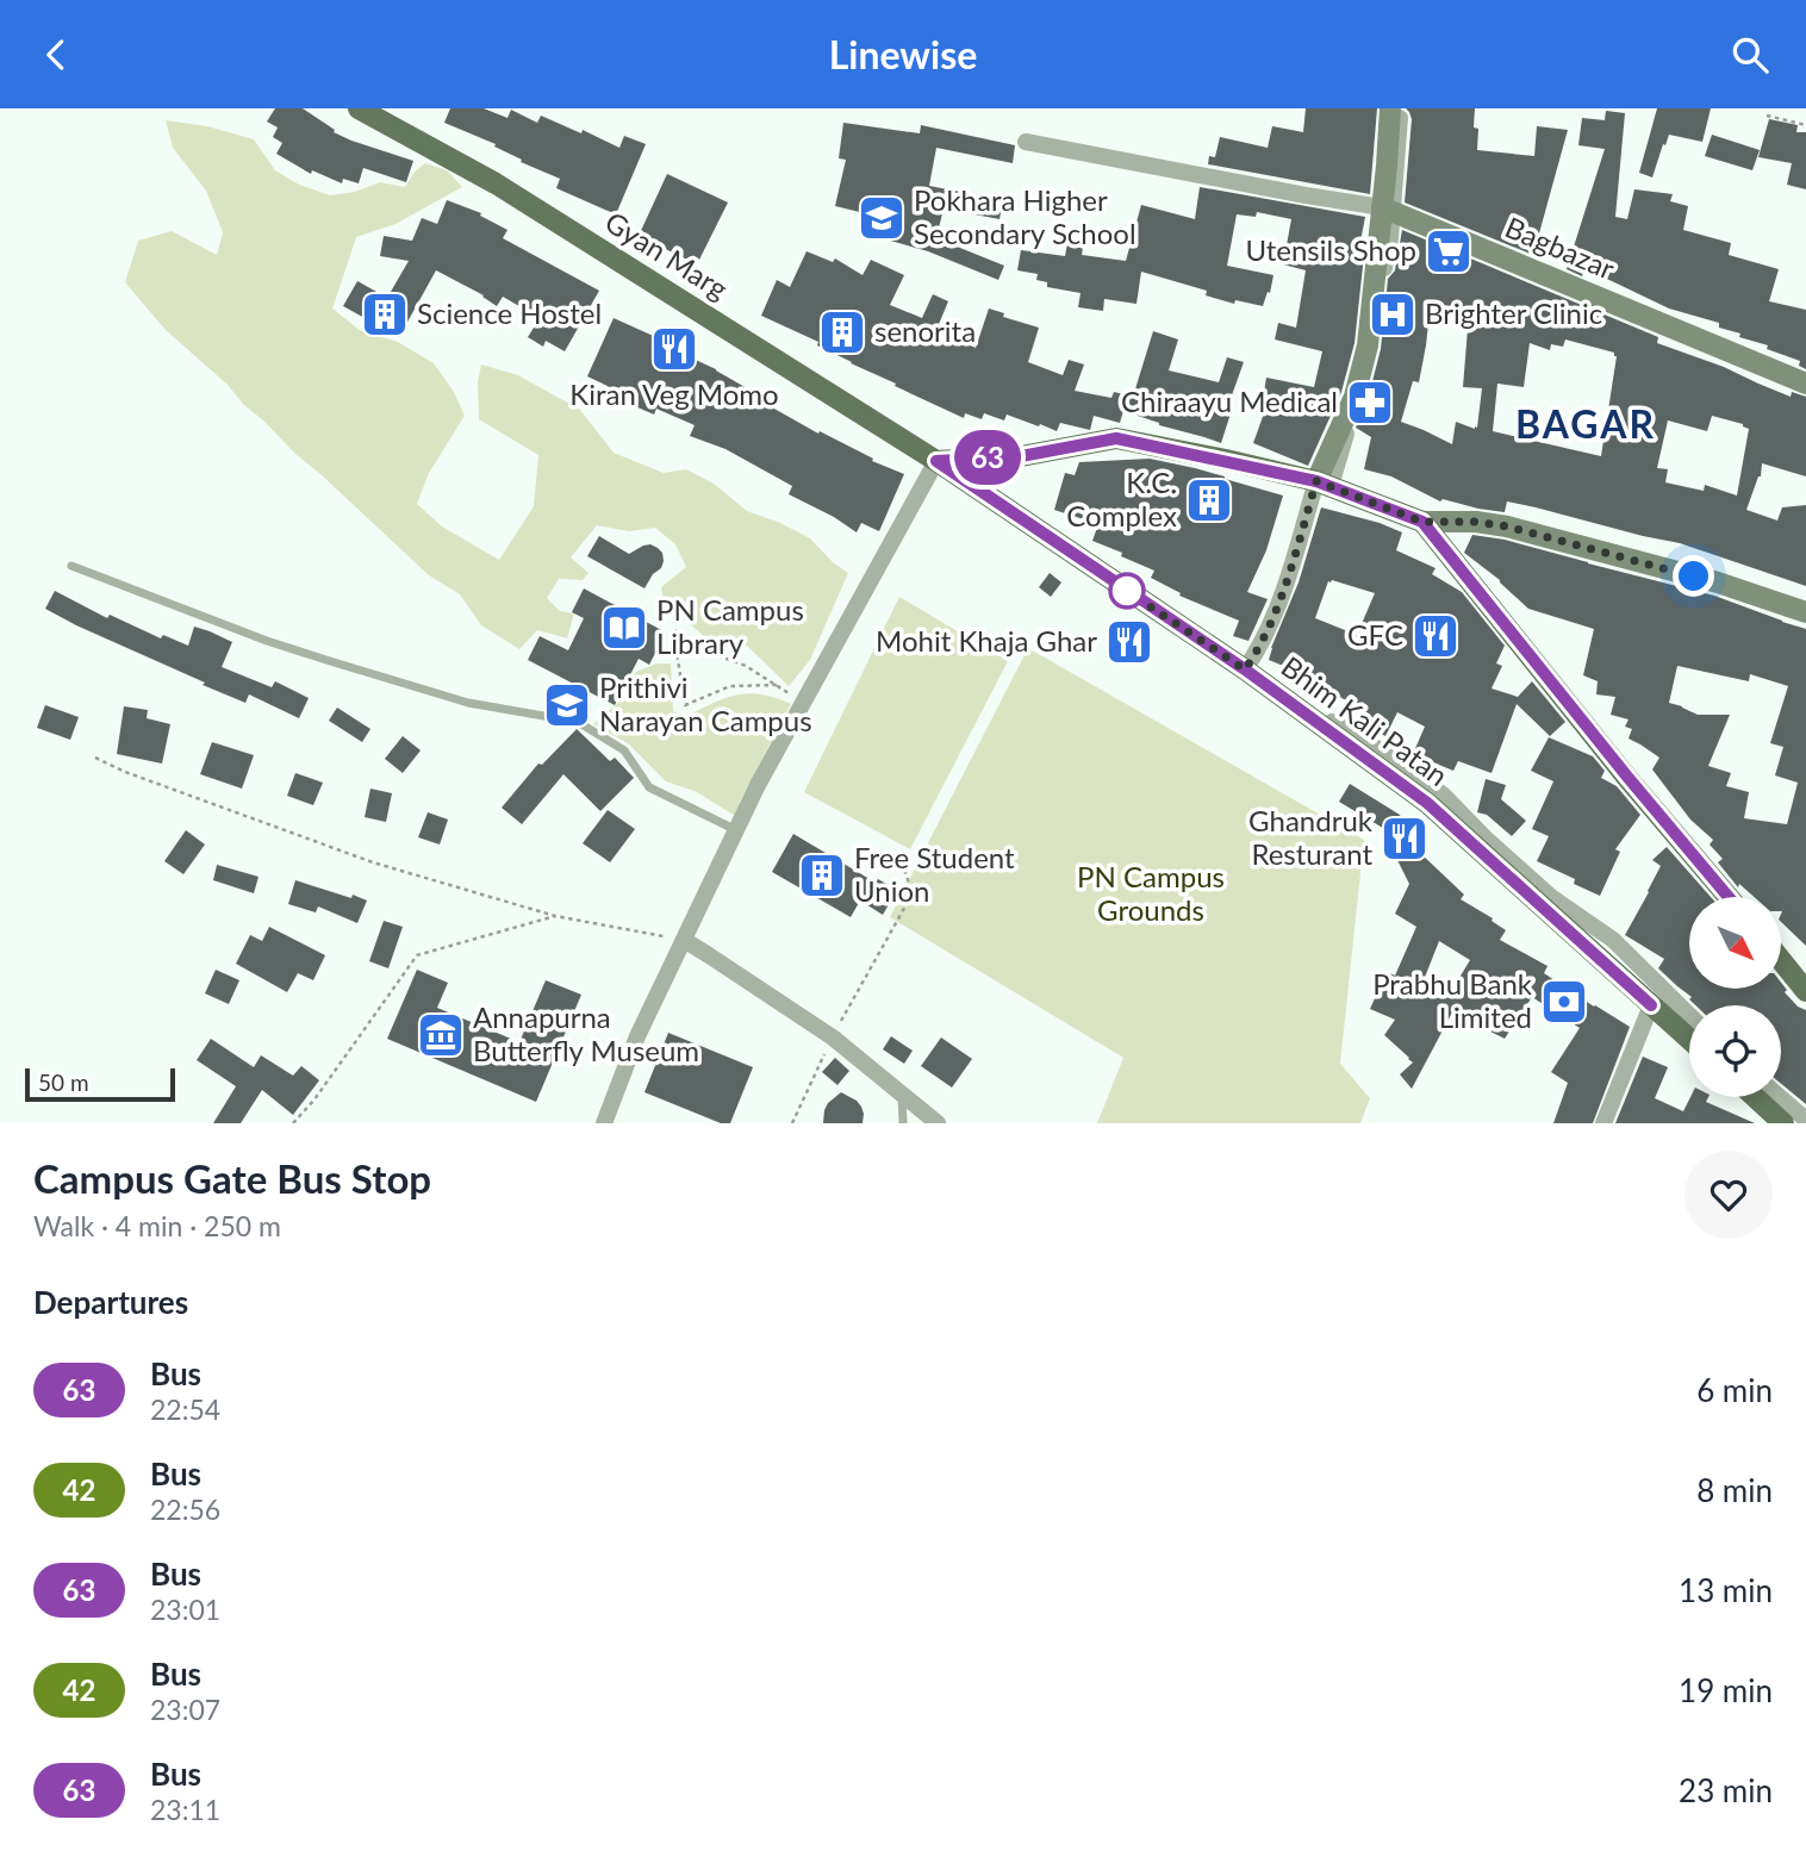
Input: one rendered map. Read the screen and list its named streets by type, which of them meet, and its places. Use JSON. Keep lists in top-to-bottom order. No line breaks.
{"streets":{"main road":["Bagbazar","Gyan Marg","Bhim Kali Patan"]},"crossings":[["Gyan Marg","Bhim Kali Patan"]],"districts":["BAGAR"],"parks":["PN Campus Grounds"],"places":{"school or university":["Pokhara Higher Secondary School","Prithivi Narayan Campus"],"supermarket":["Utensils Shop"],"building":["Science Hostel","senorita","K.C. Complex","Free Student Union"],"hospital":["Brighter Clinic"],"restaurant":["Kiran Veg Momo","GFC","Mohit Khaja Ghar","Ghandruk Resturant"],"pharmacy":["Chiraayu Medical"],"library":["PN Campus Library"],"bank":["Prabhu Bank Limited"],"museum":["Annapurna Butterfly Museum"]},"lines":["bus line 63"],"scale_bar":"50 m","north":"bottom right","page":{"header":"Linewise","on_map":"63","scale":"50 m","heading":[["Campus Gate Bus Stop","Walk · 4 min · 250 m"],"Departures"],"list":[{"mark":"63","name":"Bus","note":"22:54","value":"6 min"},{"mark":"42","name":"Bus","note":"22:56","value":"8 min"},{"mark":"63","name":"Bus","note":"23:01","value":"13 min"},{"mark":"42","name":"Bus","note":"23:07","value":"19 min"},{"mark":"63","name":"Bus","note":"23:11","value":"23 min"}]}}
